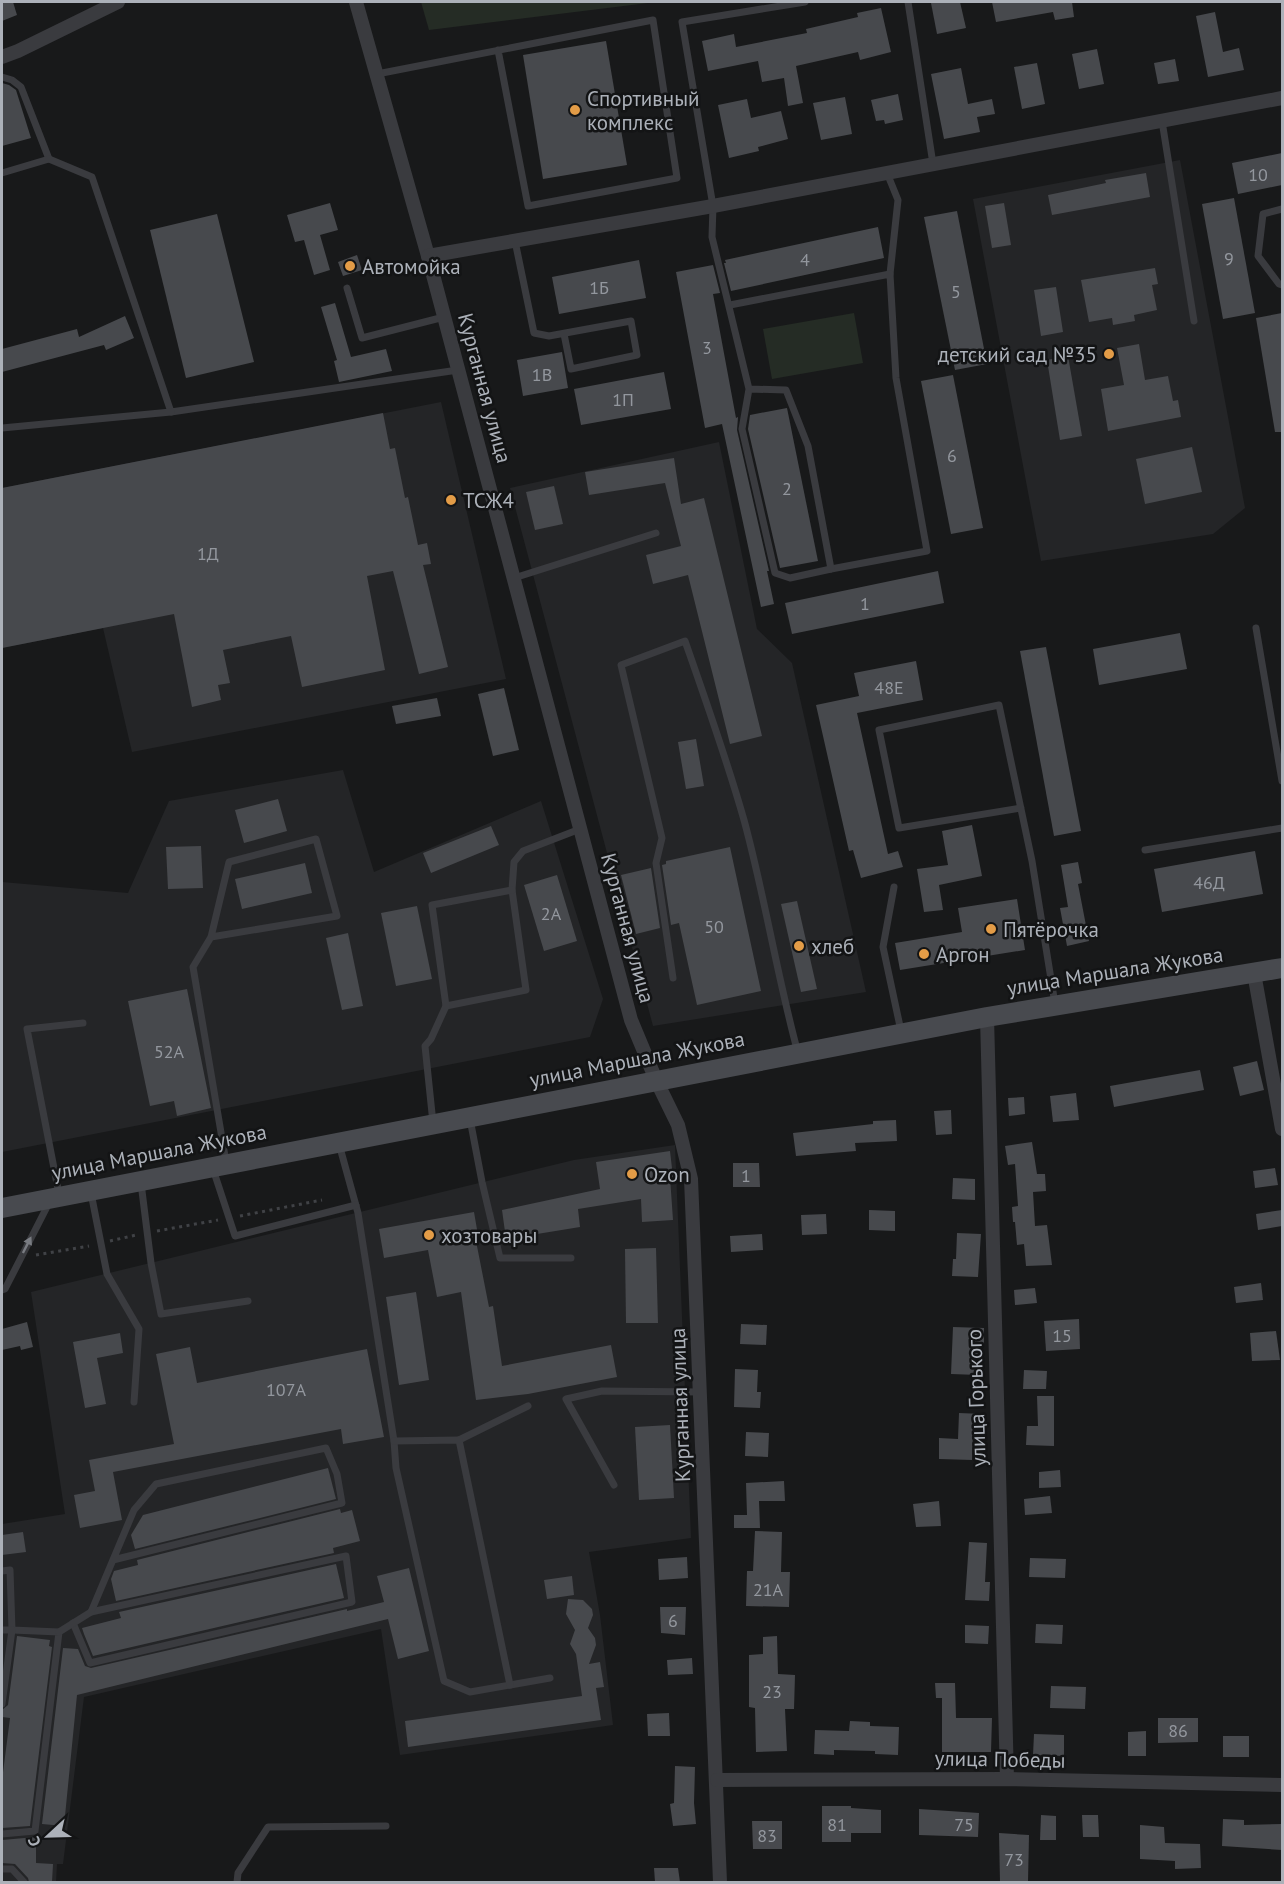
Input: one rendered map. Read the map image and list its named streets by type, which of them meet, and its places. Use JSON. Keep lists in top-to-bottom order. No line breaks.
{"streets":{"main road":["улица Маршала Жукова"],"street":["Курганная улица","улица Горького","улица Победы"]},"crossings":[["Курганная улица","улица Маршала Жукова"],["Курганная улица","улица Победы"],["улица Маршала Жукова","улица Горького"],["улица Горького","улица Победы"]],"places":["Спортивный комплекс","Автомойка","детский сад №35","ТСЖ4","Пятёрочка","хлеб","Аргон","Ozon","хозтовары"],"house_numbers":["10","9","4","1Б","5","3","1В","1П","6","2","1Д","1","48Е","46Д","2А","50","52А","1","15","107А","21А","6","23","86","81","75","83","73"],"north":"left"}
